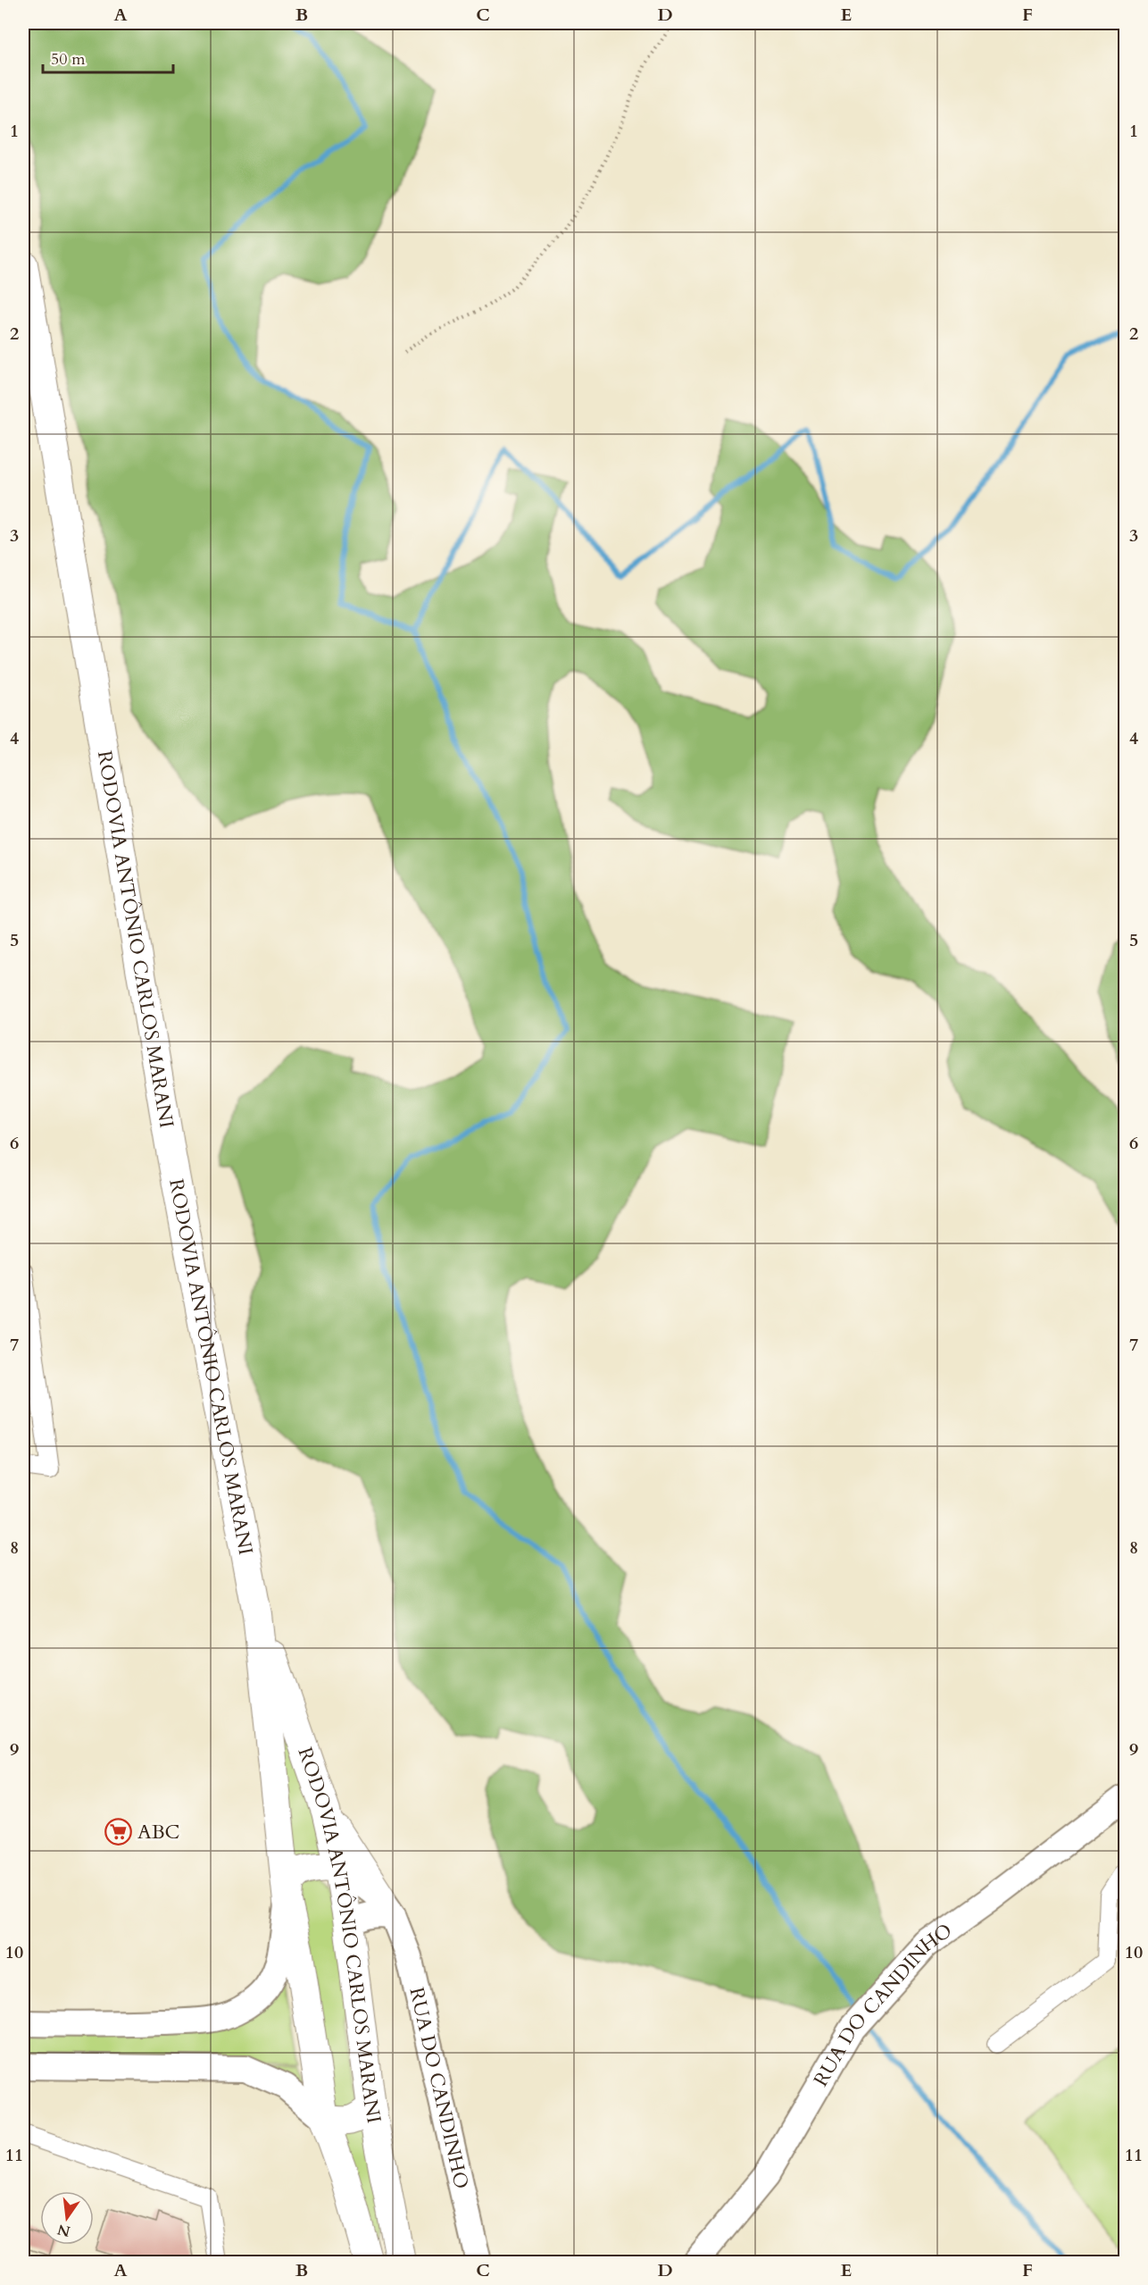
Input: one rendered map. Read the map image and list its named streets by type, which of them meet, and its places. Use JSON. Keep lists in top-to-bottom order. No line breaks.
{"streets":{"main road":["RODOVIA ANTÔNIO CARLOS MARANI"],"street":["RUA DO CANDINHO"]},"places":{"supermarket":["ABC"]},"scale_bar":"50 m","north":"bottom","grid":{"columns":["A","B","C","D","E","F"],"rows":["1","2","3","4","5","6","7","8","9","10","11"]}}
